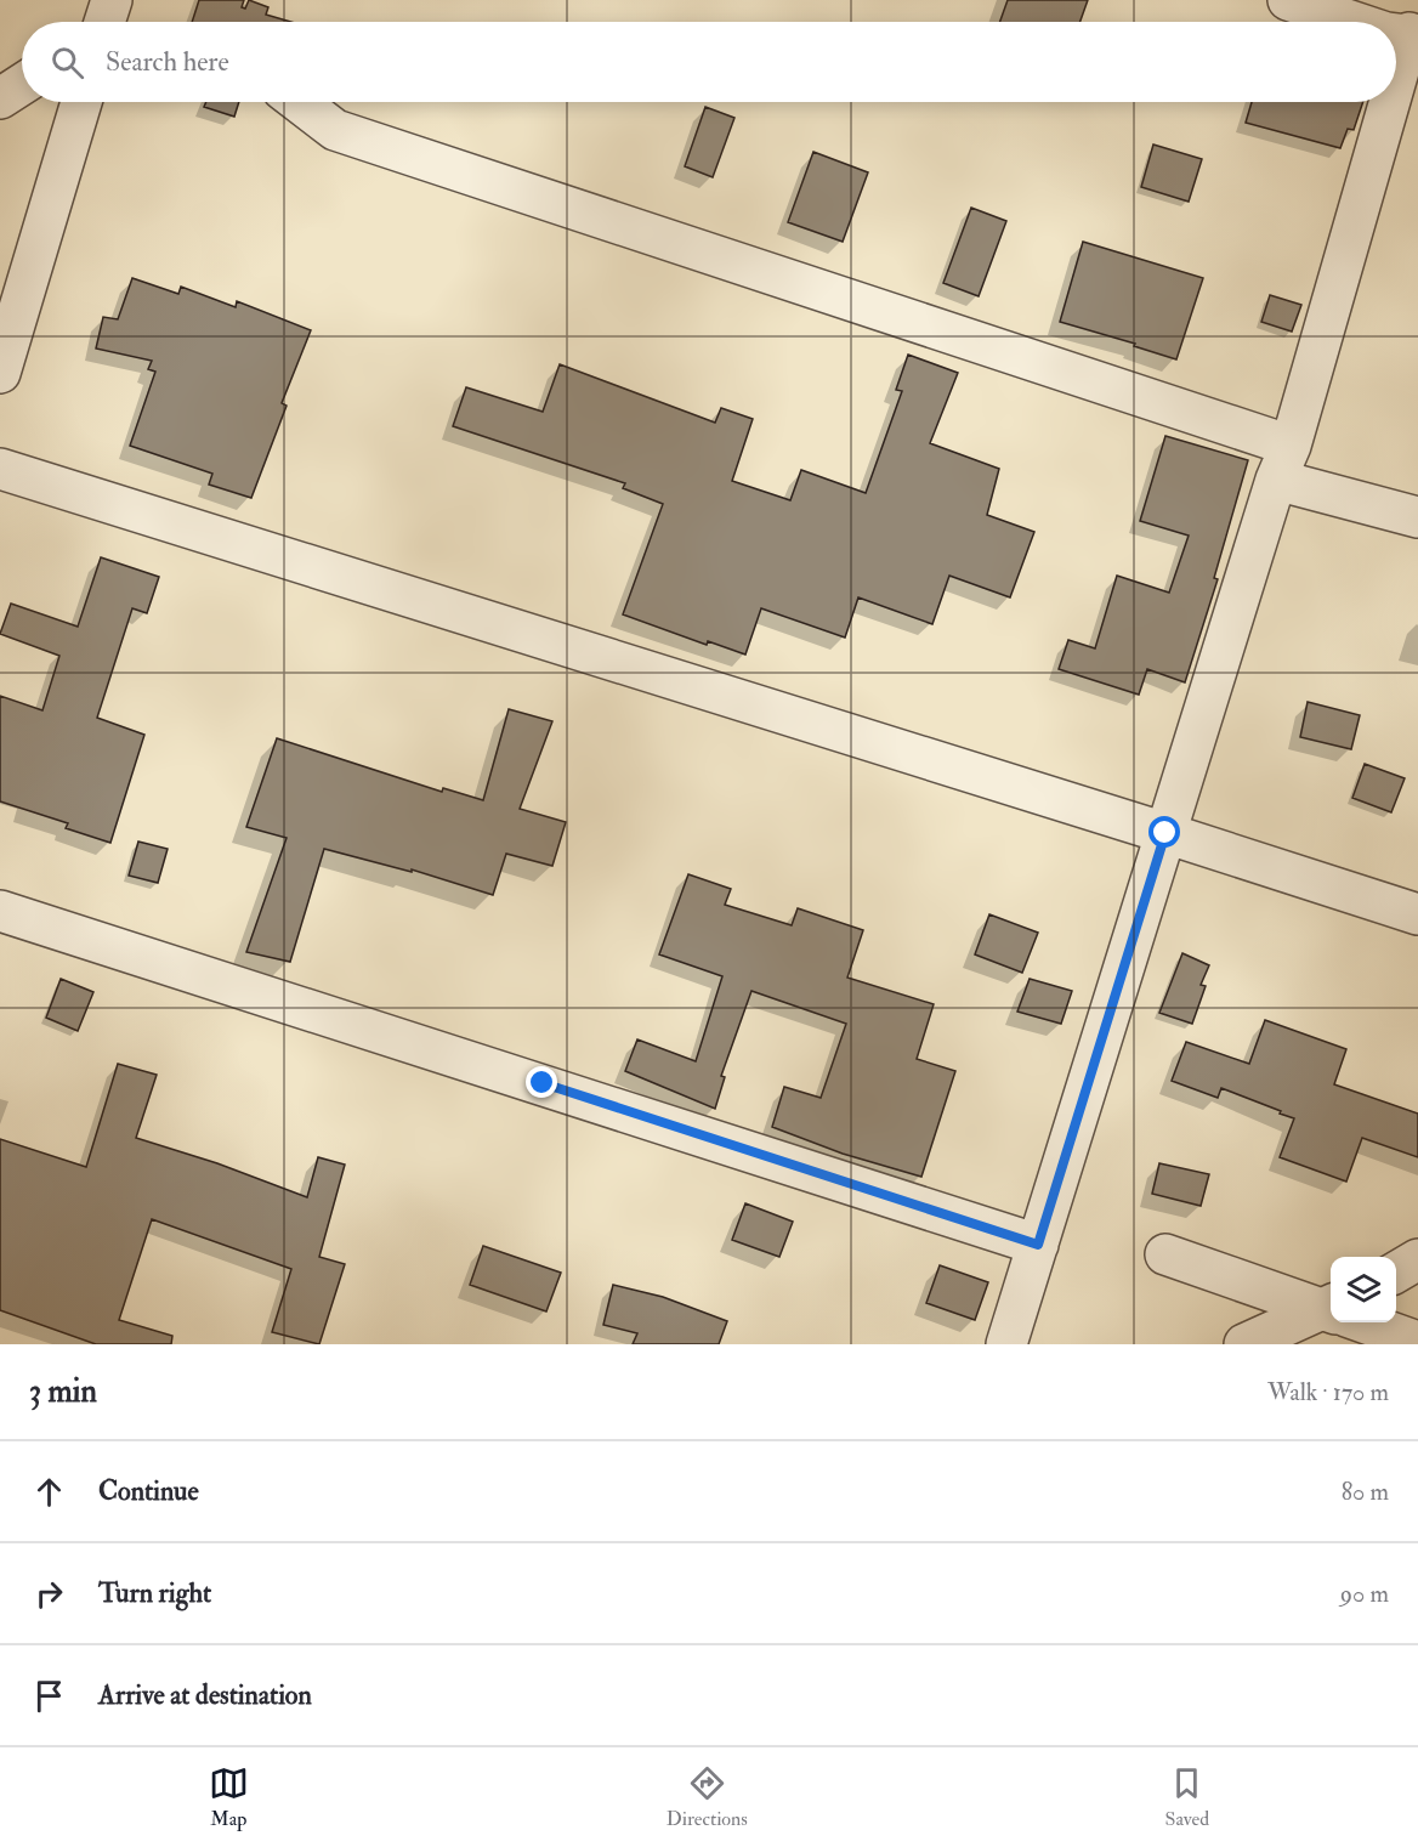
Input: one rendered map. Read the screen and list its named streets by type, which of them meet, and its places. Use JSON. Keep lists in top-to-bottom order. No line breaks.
{"page":{"search":"Search here","heading":["3 min","Walk · 170 m"],"list":[["Continue","80 m"],["Turn right","90 m"],"Arrive at destination"],"nav":["Map","Directions","Saved"]}}
